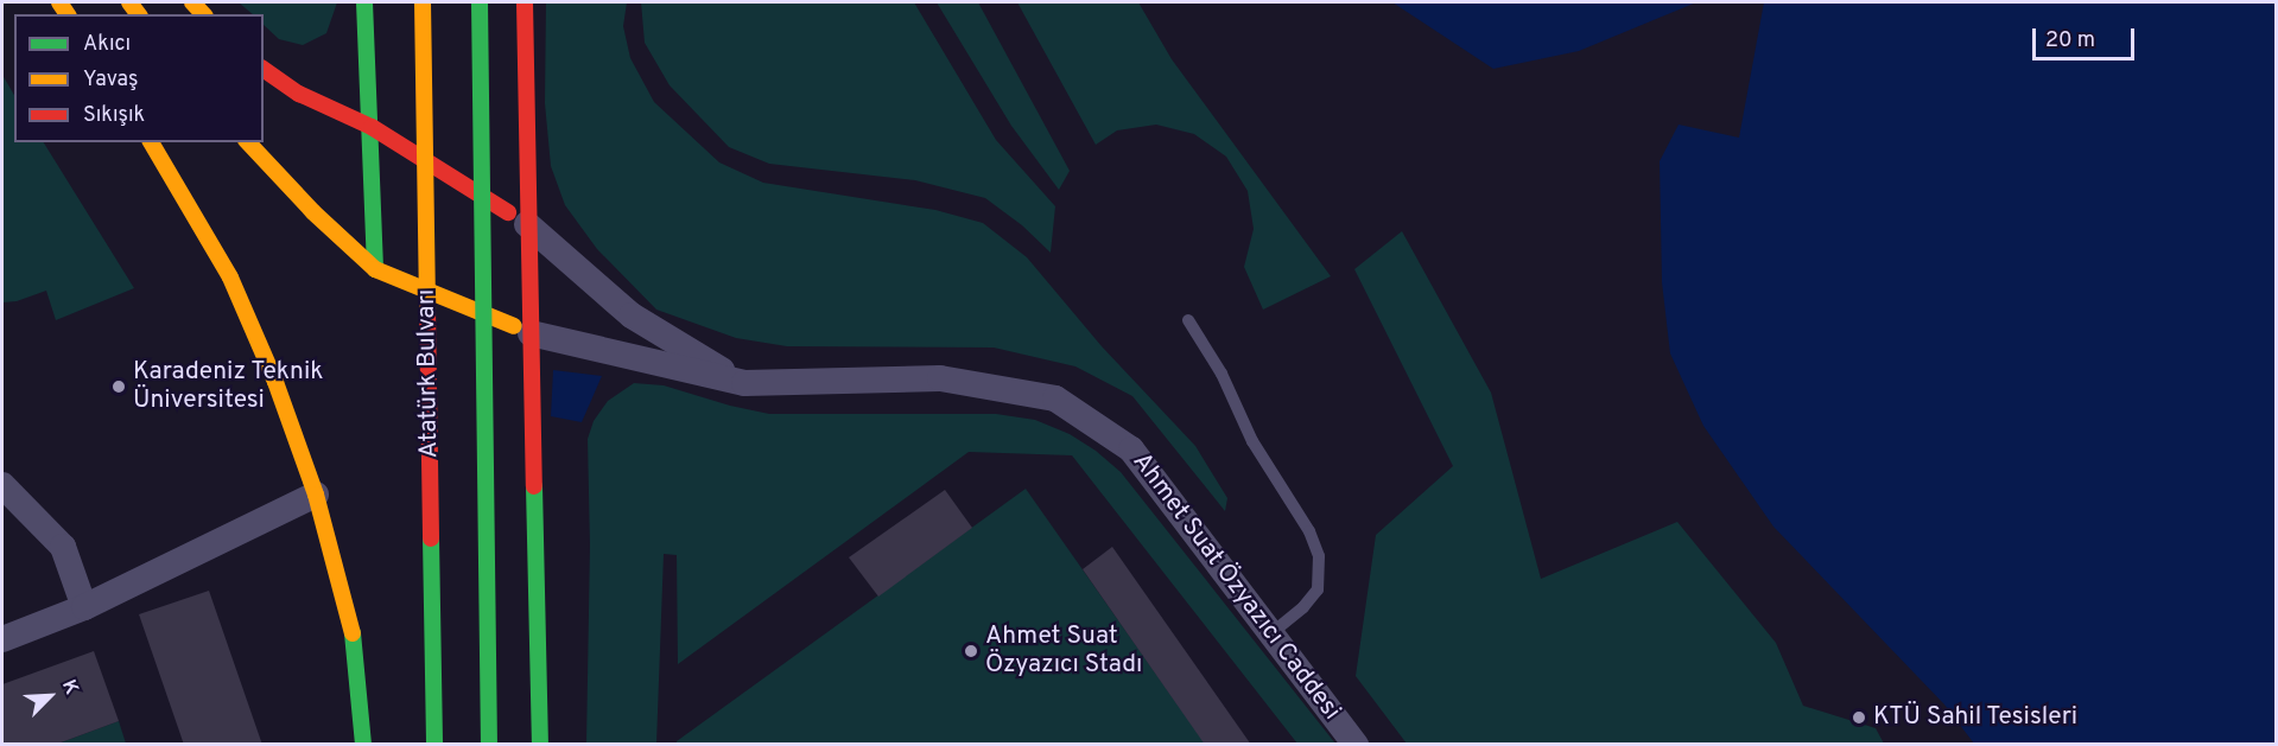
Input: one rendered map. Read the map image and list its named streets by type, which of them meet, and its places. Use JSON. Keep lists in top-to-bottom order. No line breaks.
{"streets":{"highway":["Atatürk Bulvarı"],"street":["Ahmet Suat Özyazıcı Caddesi"]},"places":["Karadeniz Teknik Üniversitesi","Ahmet Suat Özyazıcı Stadı","KTÜ Sahil Tesisleri"],"legend":["Akıcı","Yavaş","Sıkışık"],"scale_bar":"20 m","north":"top right"}
